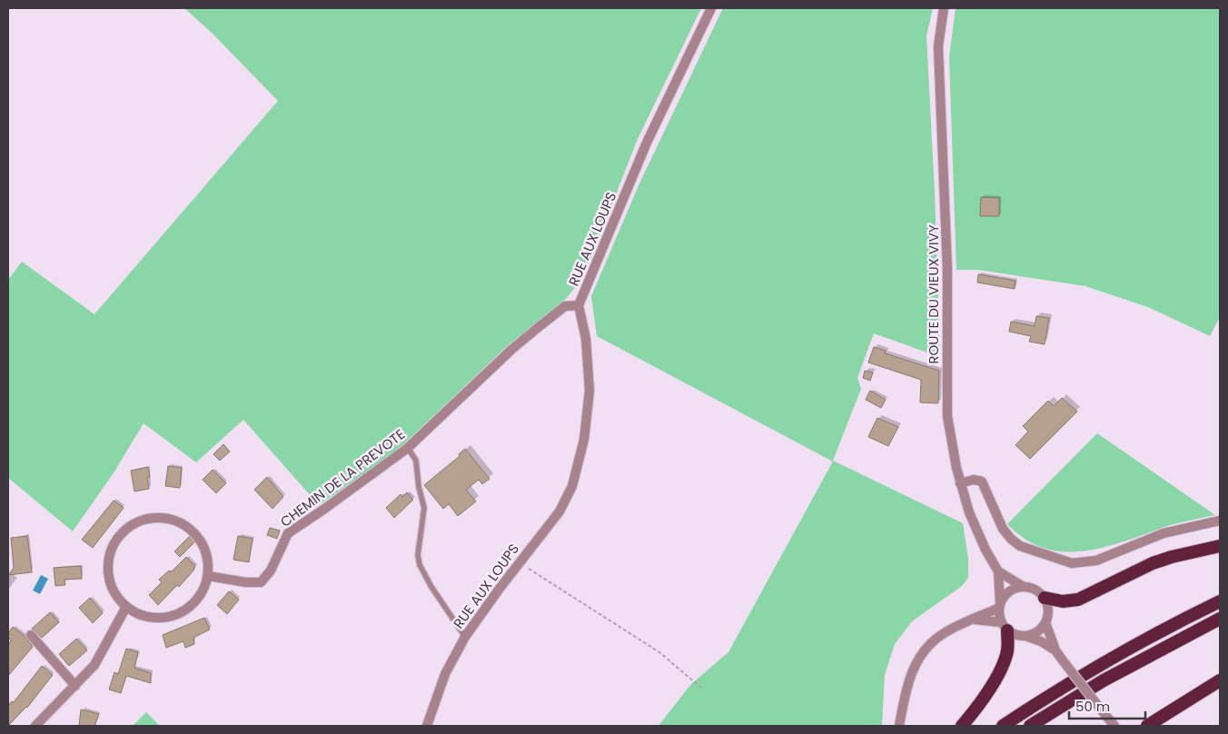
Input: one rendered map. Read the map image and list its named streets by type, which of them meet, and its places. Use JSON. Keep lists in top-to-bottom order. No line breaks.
{"streets":{"street":["RUE AUX LOUPS","ROUTE DU VIEUX VIVY","CHEMIN DE LA PREVOTE"]},"crossings":[["RUE AUX LOUPS","CHEMIN DE LA PREVOTE"]],"scale_bar":"50 m"}
